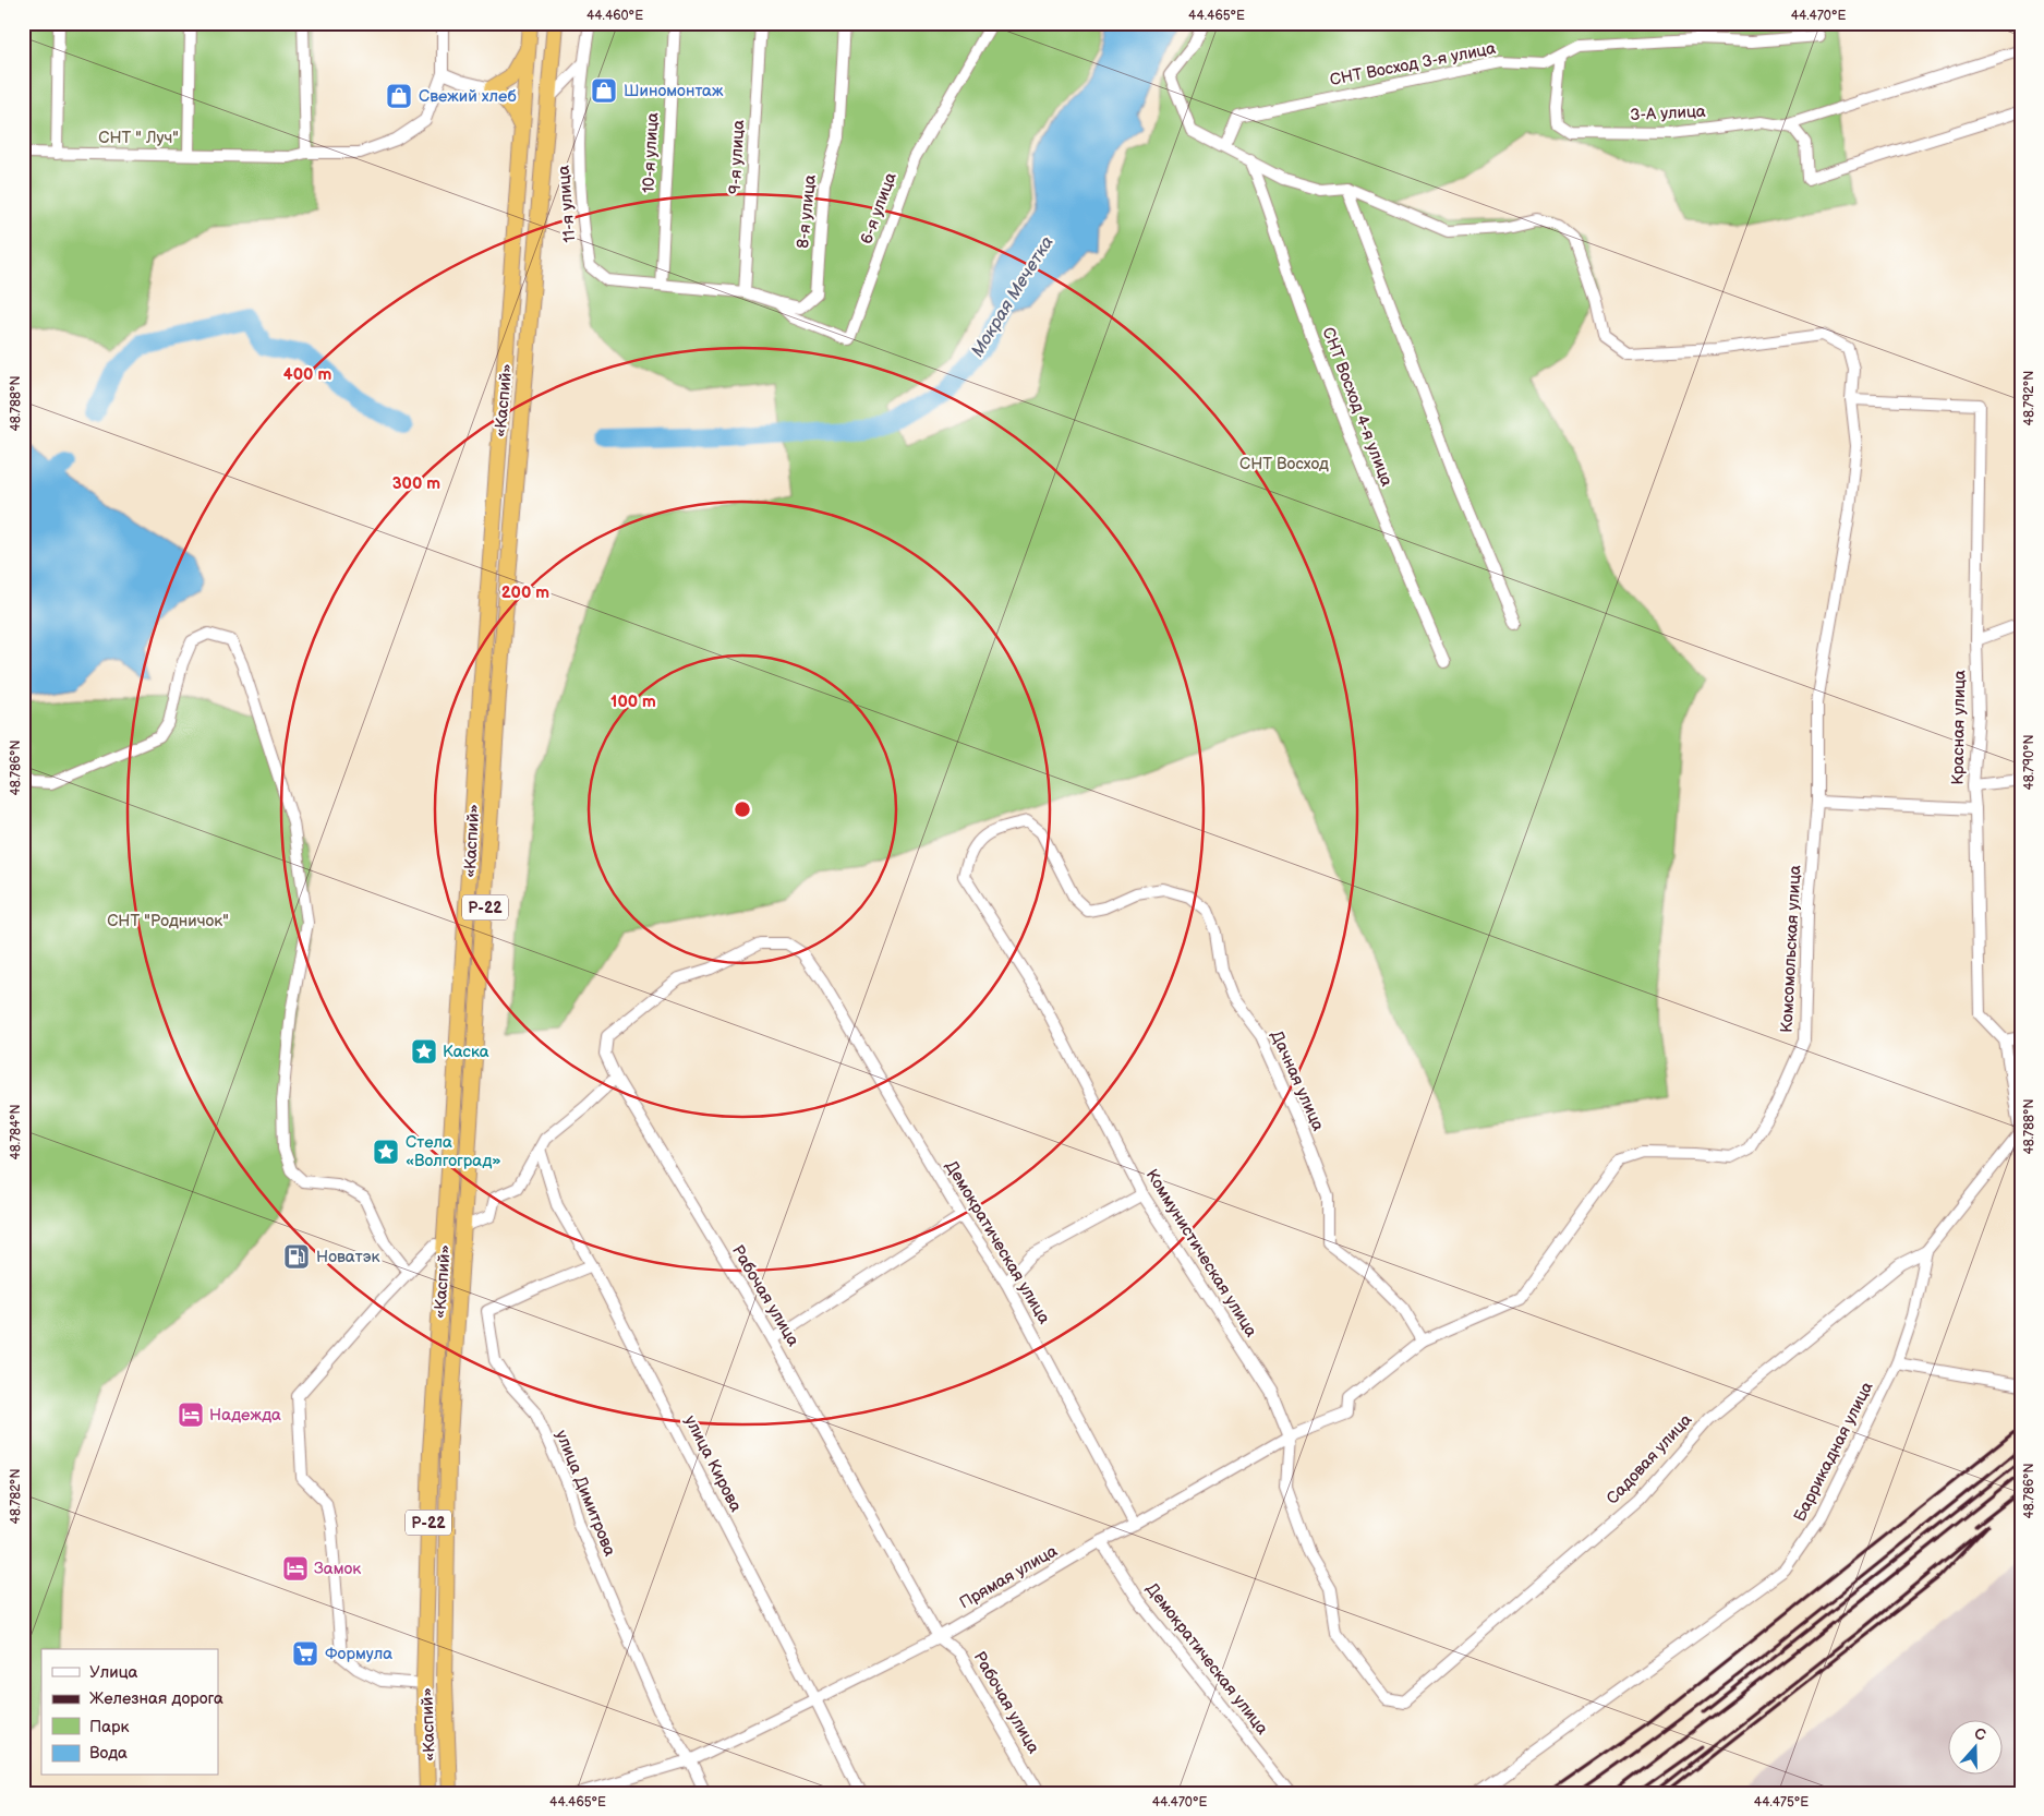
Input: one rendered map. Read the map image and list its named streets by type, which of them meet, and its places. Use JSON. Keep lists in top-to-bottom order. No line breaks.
{"streets":{"highway":["«Каспий»","Р-22"],"street":["СНТ Восход 3-я улица","3-А улица","10-я улица","9-я улица","11-я улица","6-я улица","8-я улица","СНТ Восход 4-я улица","Красная улица","Комсомольская улица","Дачная улица","Демократическая улица","Коммунистическая улица","Рабочая улица","Баррикадная улица","Садовая улица","улица Кирова","улица Димитрова","Прямая улица"]},"crossings":[["СНТ Восход 3-я улица","3-А улица"],["10-я улица","11-я улица"],["9-я улица","11-я улица"],["9-я улица","8-я улица"],["11-я улица","8-я улица"],["6-я улица","8-я улица"],["Красная улица","Комсомольская улица"],["Комсомольская улица","Дачная улица"],["Комсомольская улица","Прямая улица"],["Дачная улица","Коммунистическая улица"],["Дачная улица","Прямая улица"],["Демократическая улица","Рабочая улица"],["Демократическая улица","Прямая улица"],["Коммунистическая улица","Садовая улица"],["Коммунистическая улица","Прямая улица"],["Рабочая улица","Прямая улица"],["Баррикадная улица","Садовая улица"],["улица Кирова","улица Димитрова"],["улица Кирова","Прямая улица"],["улица Димитрова","Прямая улица"]],"water":["Мокрая Мечетка"],"parks":["СНТ \" Луч\"","СНТ Восход","СНТ \"Родничок\""],"places":{"shop":["Шиномонтаж","Свежий хлеб"],"place":["Каска","Стела «Волгоград»"],"fuel station":["Новатэк"],"hotel":["Надежда","Замок"],"supermarket":["Формула"]},"legend":["Улица","Железная дорога","Парк","Вода"],"north":"top","coordinates":["44.460°E","44.465°E","44.470°E","48.792°N","48.788°N","48.790°N","48.786°N","48.784°N","48.782°N","44.475°E"],"rings":["400 m","300 m","200 m","100 m"]}
